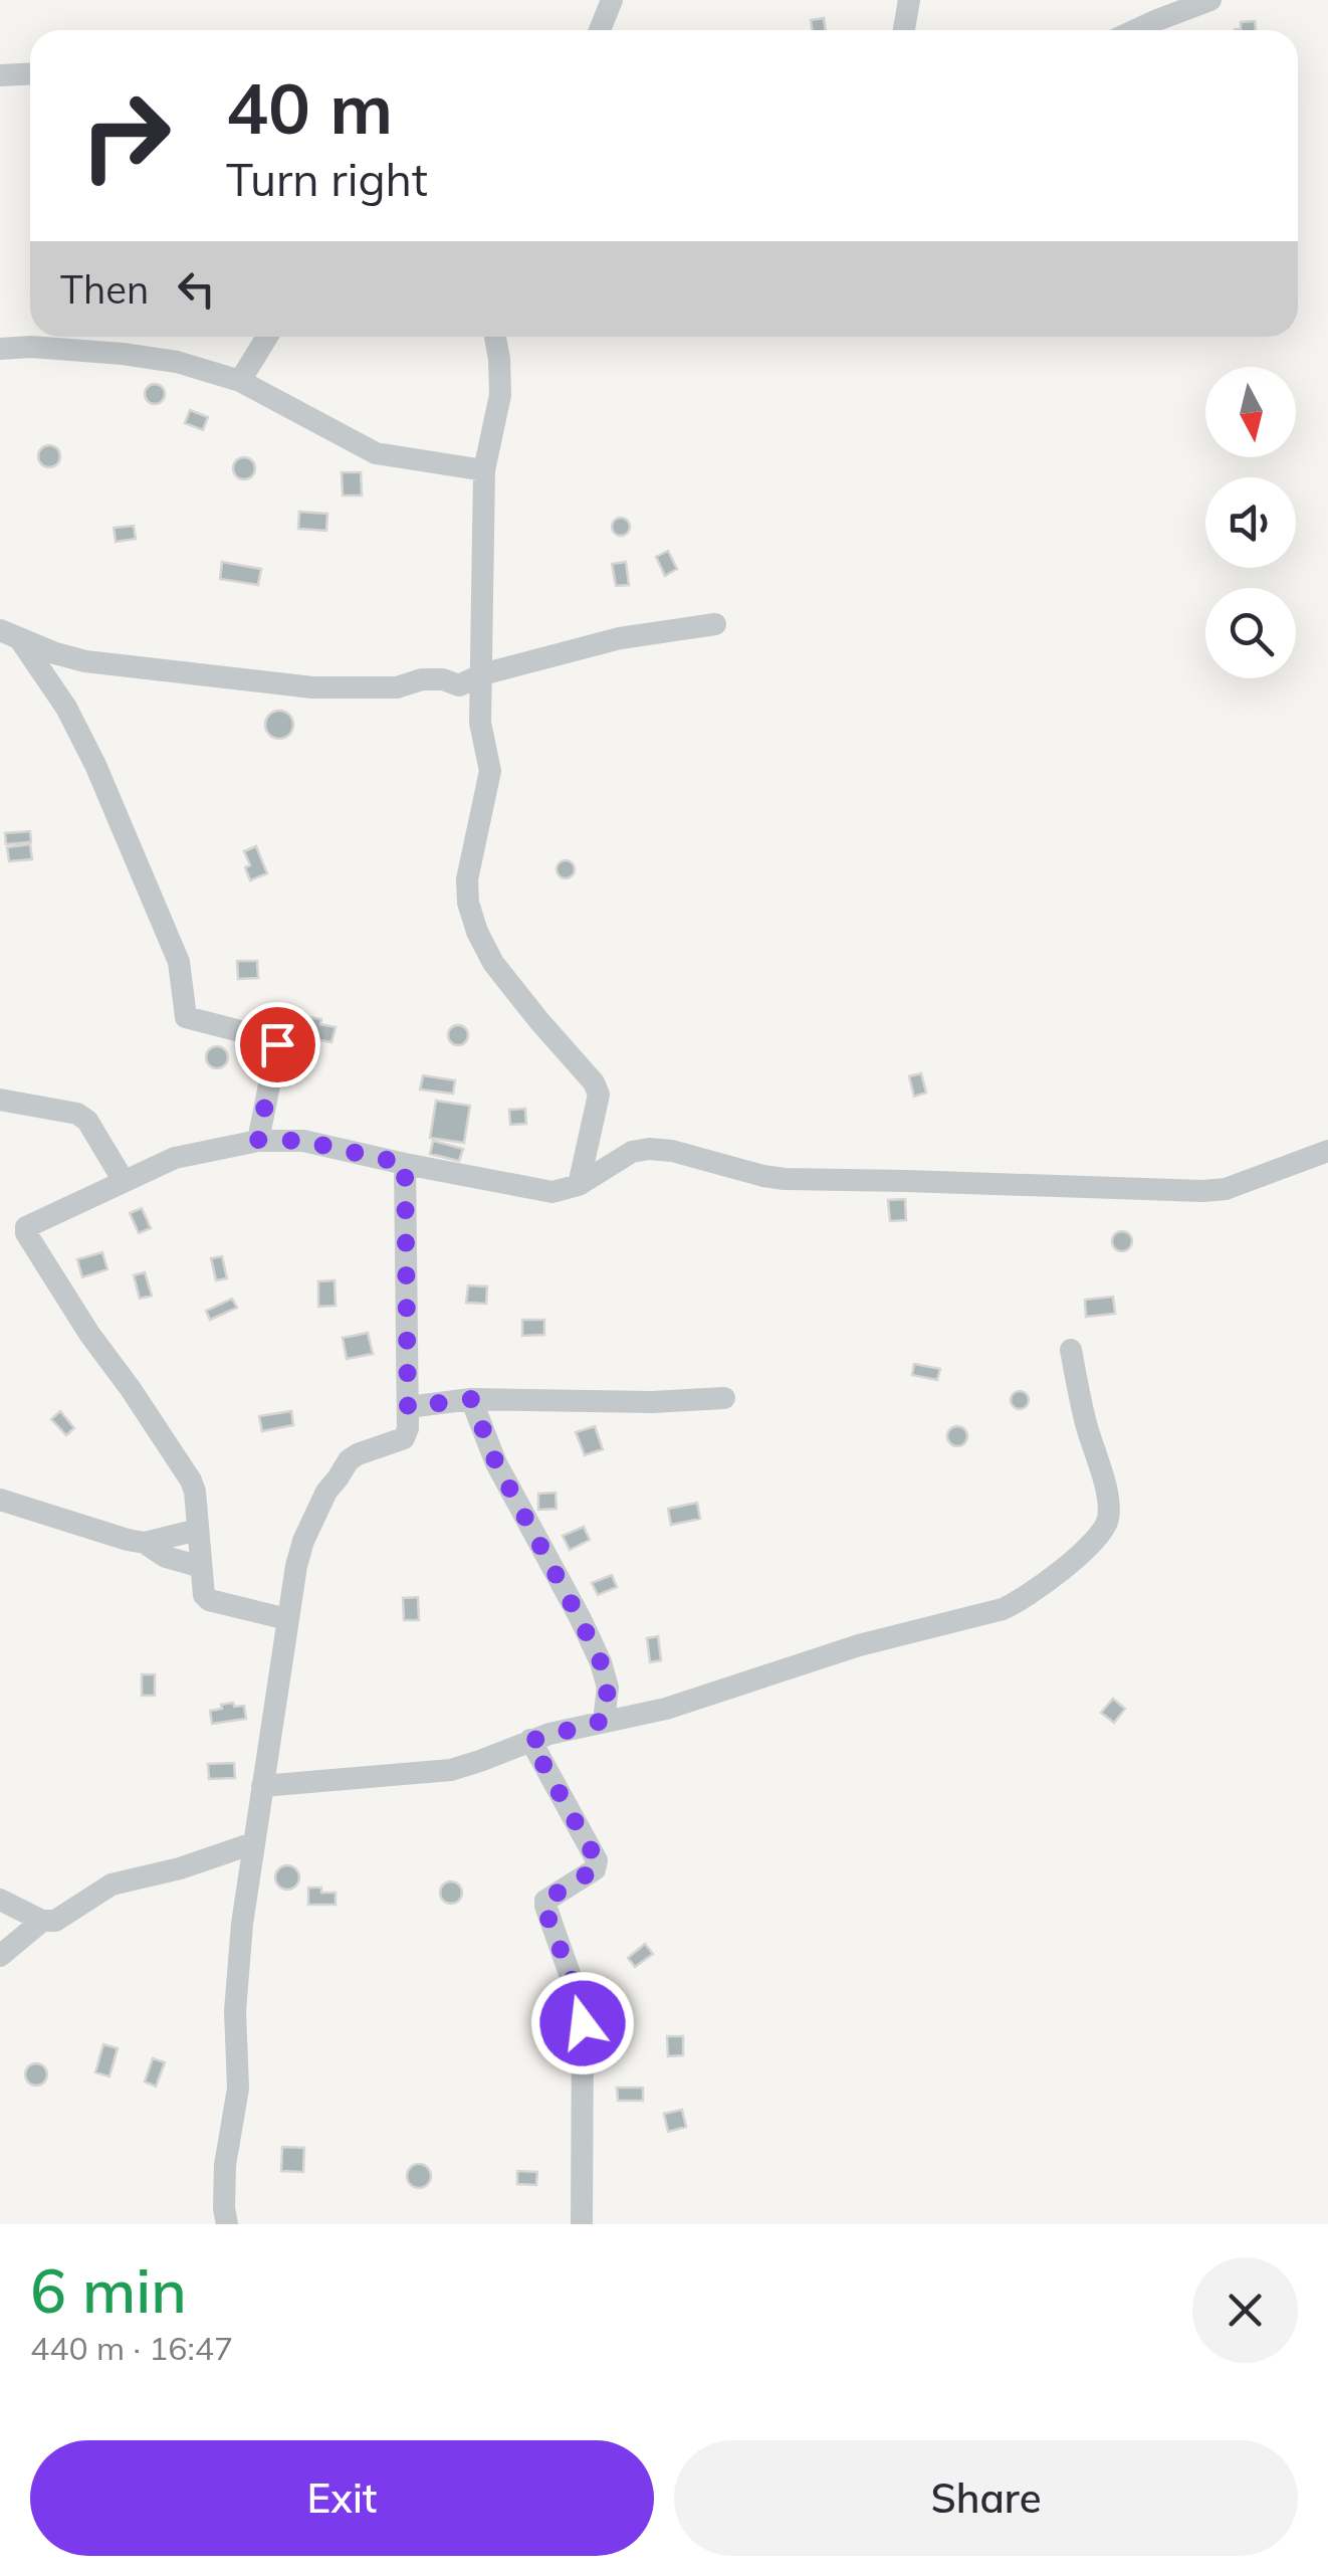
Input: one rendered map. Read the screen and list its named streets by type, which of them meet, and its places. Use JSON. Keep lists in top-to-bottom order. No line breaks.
{"north":"bottom","page":{"turn":["40 m","Turn right"],"then":"Then","heading":["6 min","440 m · 16:47"],"buttons":["Exit","Share"]}}
